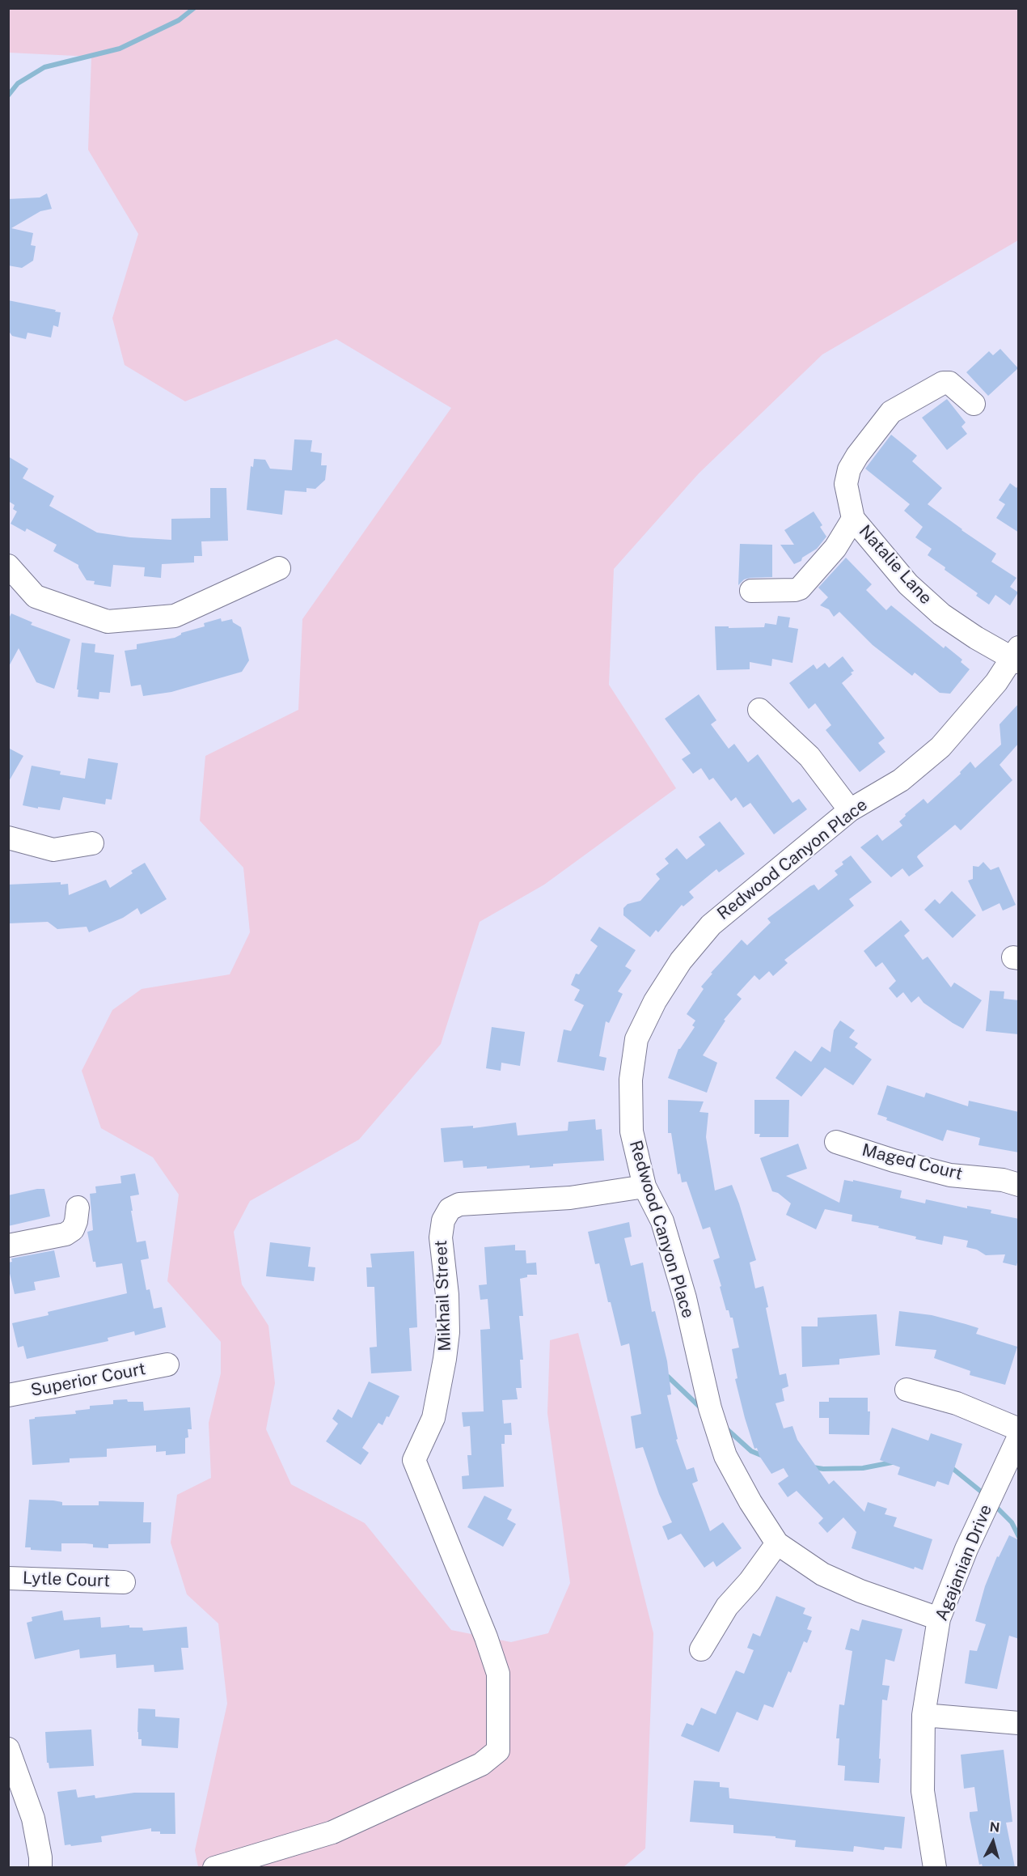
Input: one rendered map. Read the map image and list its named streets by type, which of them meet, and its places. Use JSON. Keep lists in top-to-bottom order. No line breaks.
{"streets":{"street":["Natalie Lane","Redwood Canyon Place","Maged Court","Mikhail Street","Superior Court","Agajanian Drive","Lytle Court"]},"crossings":[["Natalie Lane","Redwood Canyon Place"],["Redwood Canyon Place","Mikhail Street"],["Redwood Canyon Place","Agajanian Drive"]],"north":"top"}
